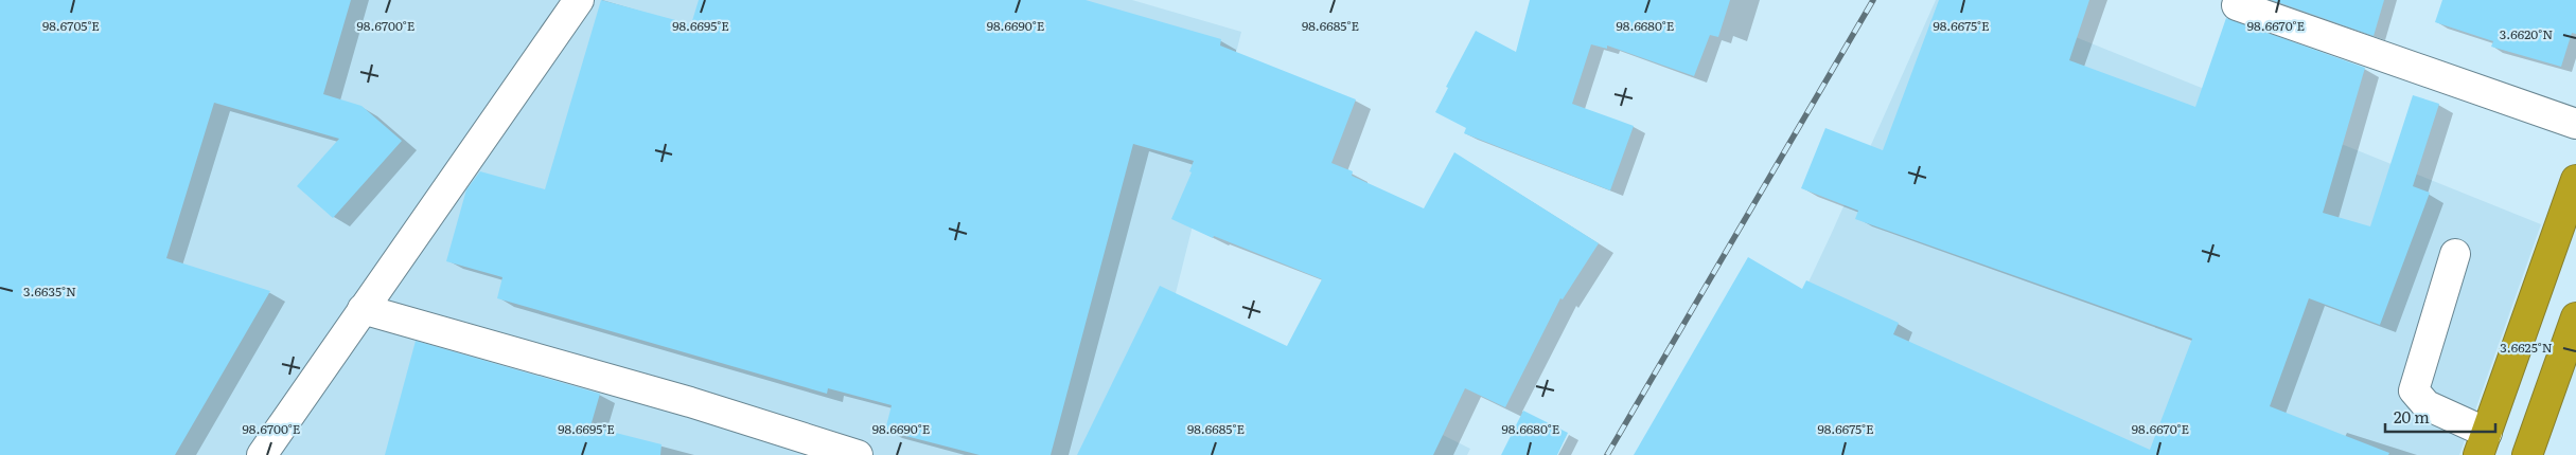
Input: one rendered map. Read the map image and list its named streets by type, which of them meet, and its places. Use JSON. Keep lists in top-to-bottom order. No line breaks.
{"scale_bar":"20 m","coordinates":["98.6705°E","98.6700°E","98.6695°E","98.6690°E","98.6685°E","98.6680°E","98.6675°E","98.6670°E","3.6620°N","3.6635°N","3.6625°N"]}
